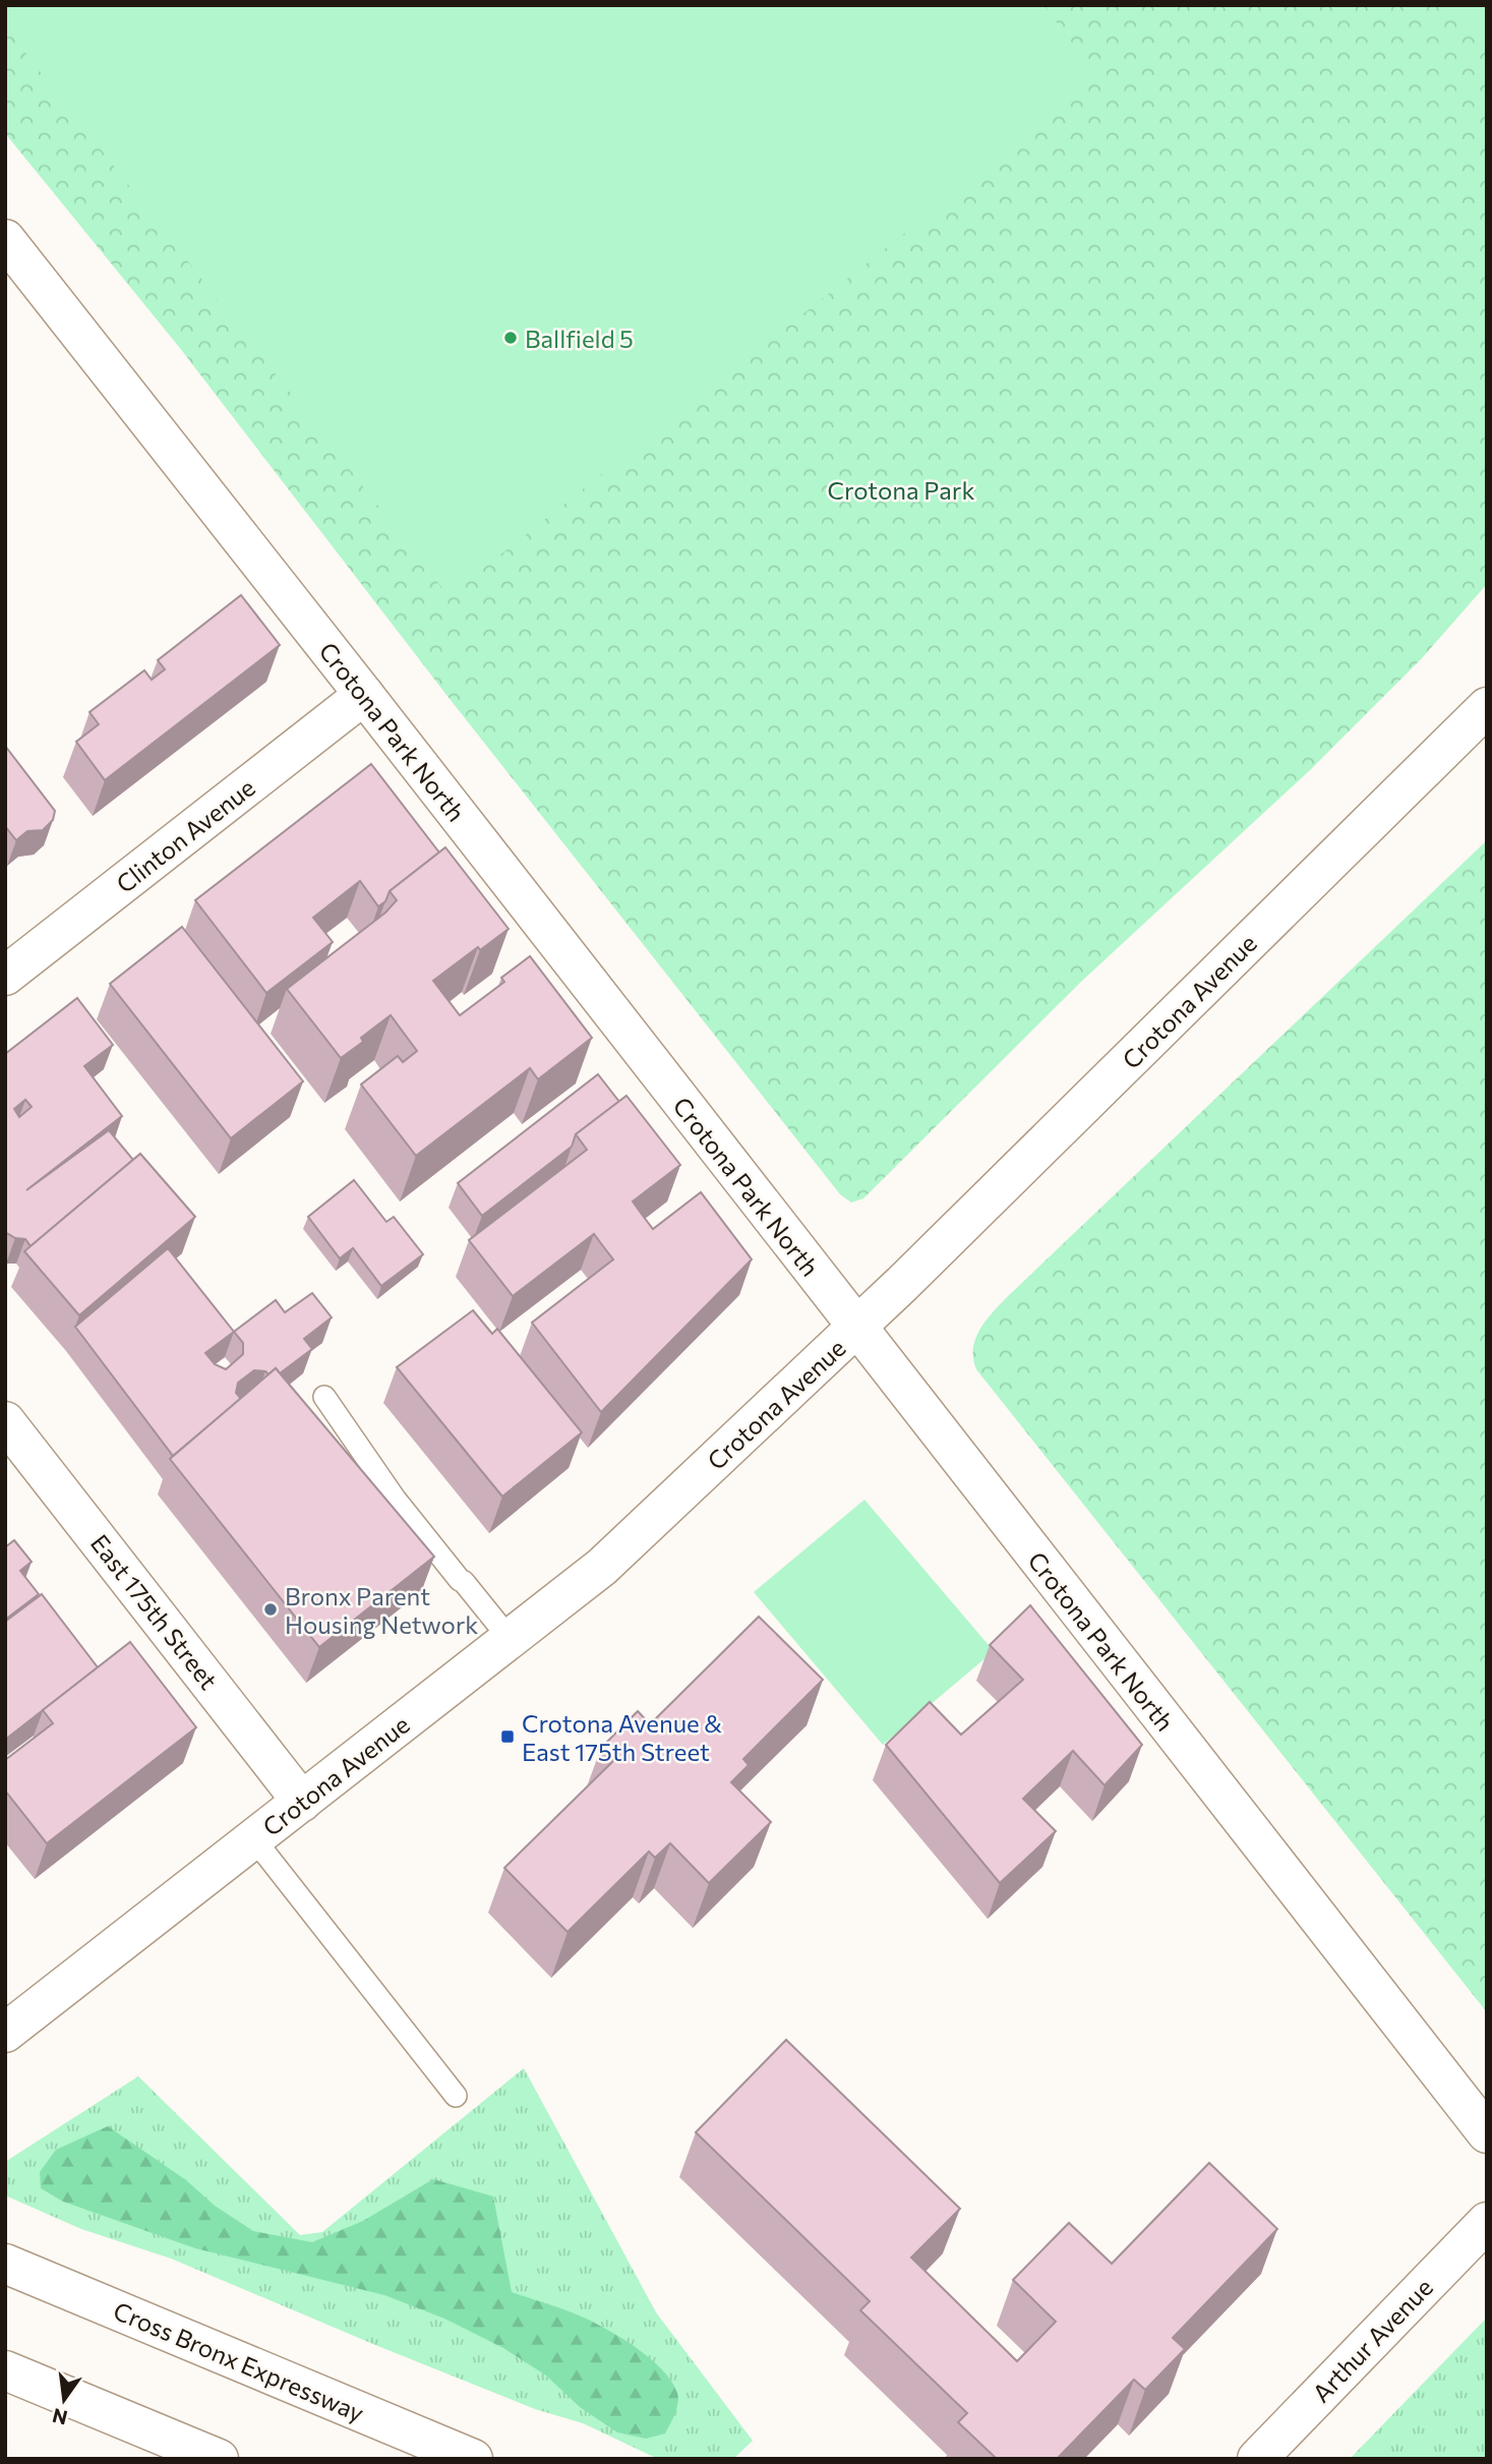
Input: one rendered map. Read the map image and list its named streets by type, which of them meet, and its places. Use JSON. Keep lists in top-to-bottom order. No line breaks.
{"streets":{"main road":["Crotona Park North","Clinton Avenue","Crotona Avenue","East 175th Street","Arthur Avenue","Cross Bronx Expressway"]},"crossings":[["Crotona Park North","Clinton Avenue"],["Crotona Park North","Crotona Avenue"],["Crotona Avenue","East 175th Street"]],"parks":["Crotona Park"],"places":{"other":["Ballfield 5","Bronx Parent Housing Network"],"transit":["Crotona Avenue & East 175th Street"]},"north":"bottom"}
